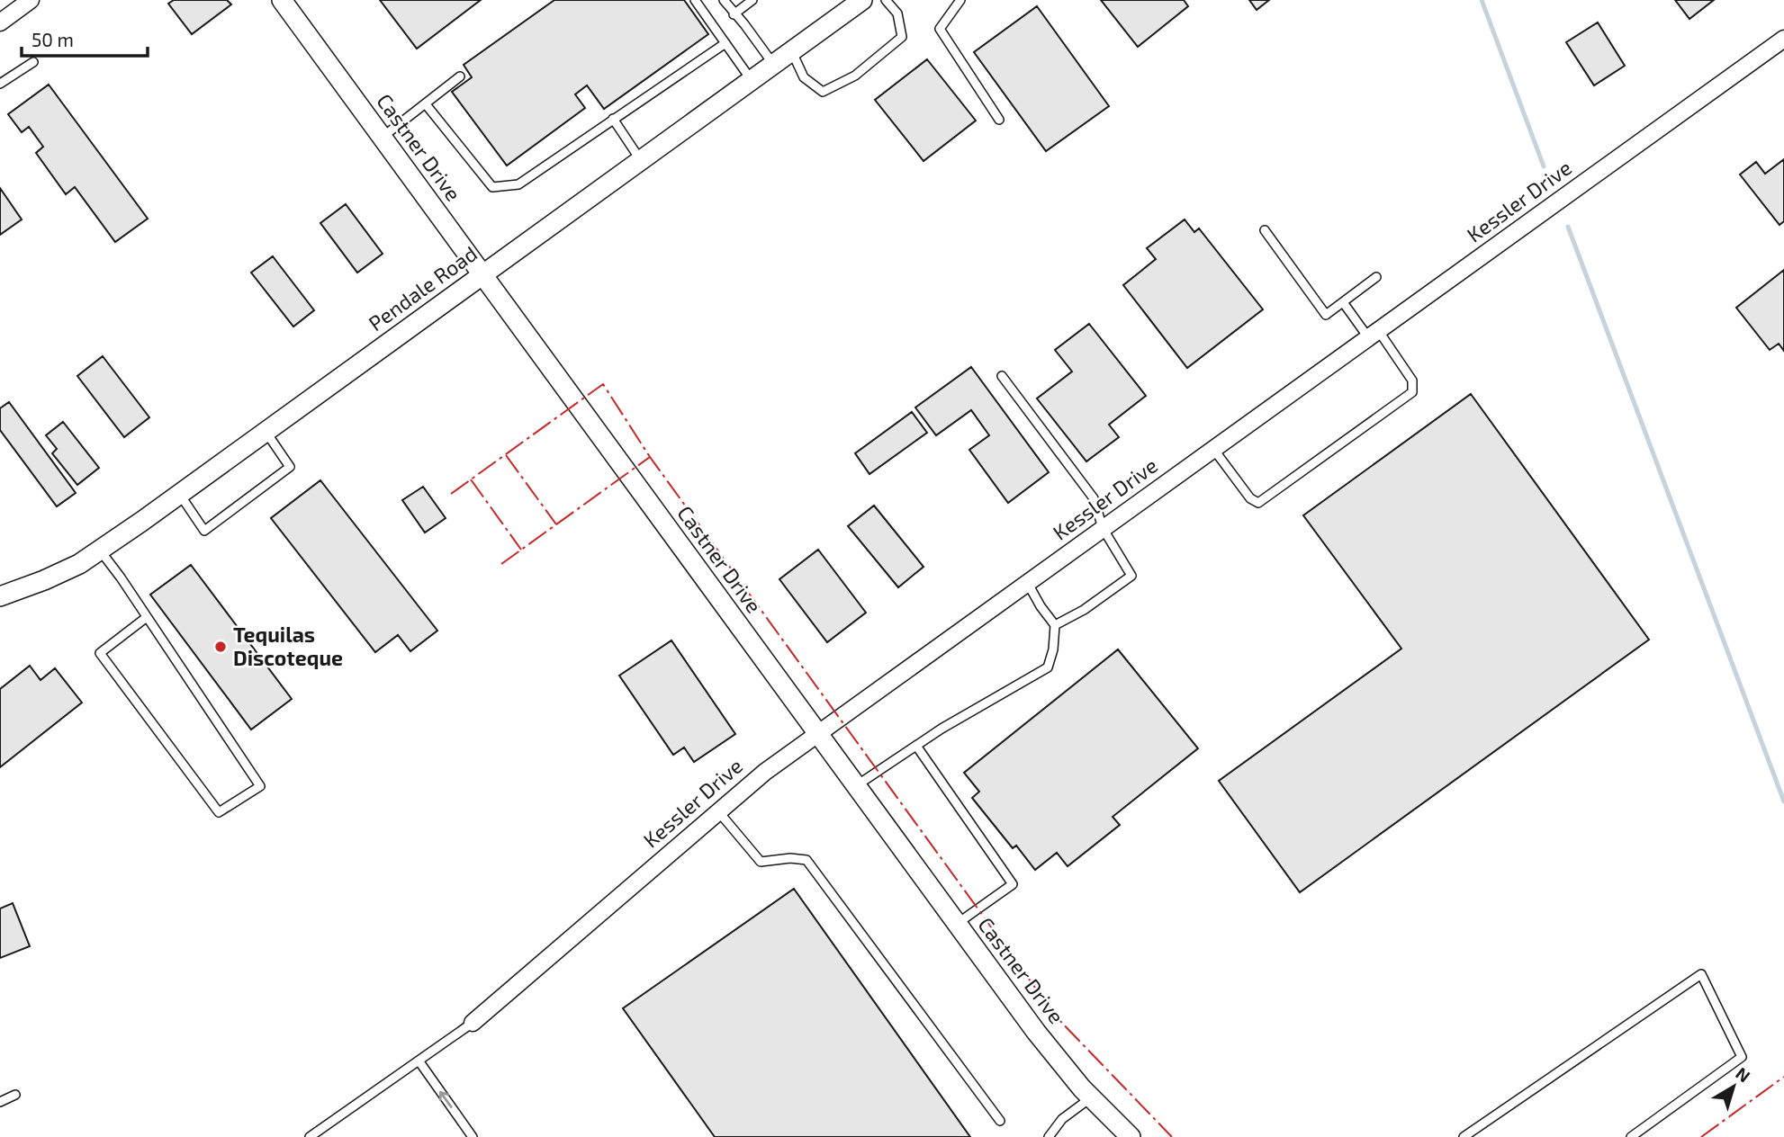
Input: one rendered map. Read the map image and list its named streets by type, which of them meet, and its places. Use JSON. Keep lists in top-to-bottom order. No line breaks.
{"streets":{"street":["Castner Drive","Kessler Drive","Pendale Road"]},"crossings":[["Castner Drive","Kessler Drive"],["Castner Drive","Pendale Road"]],"places":["Tequilas Discoteque"],"scale_bar":"50 m","north":"top right"}
